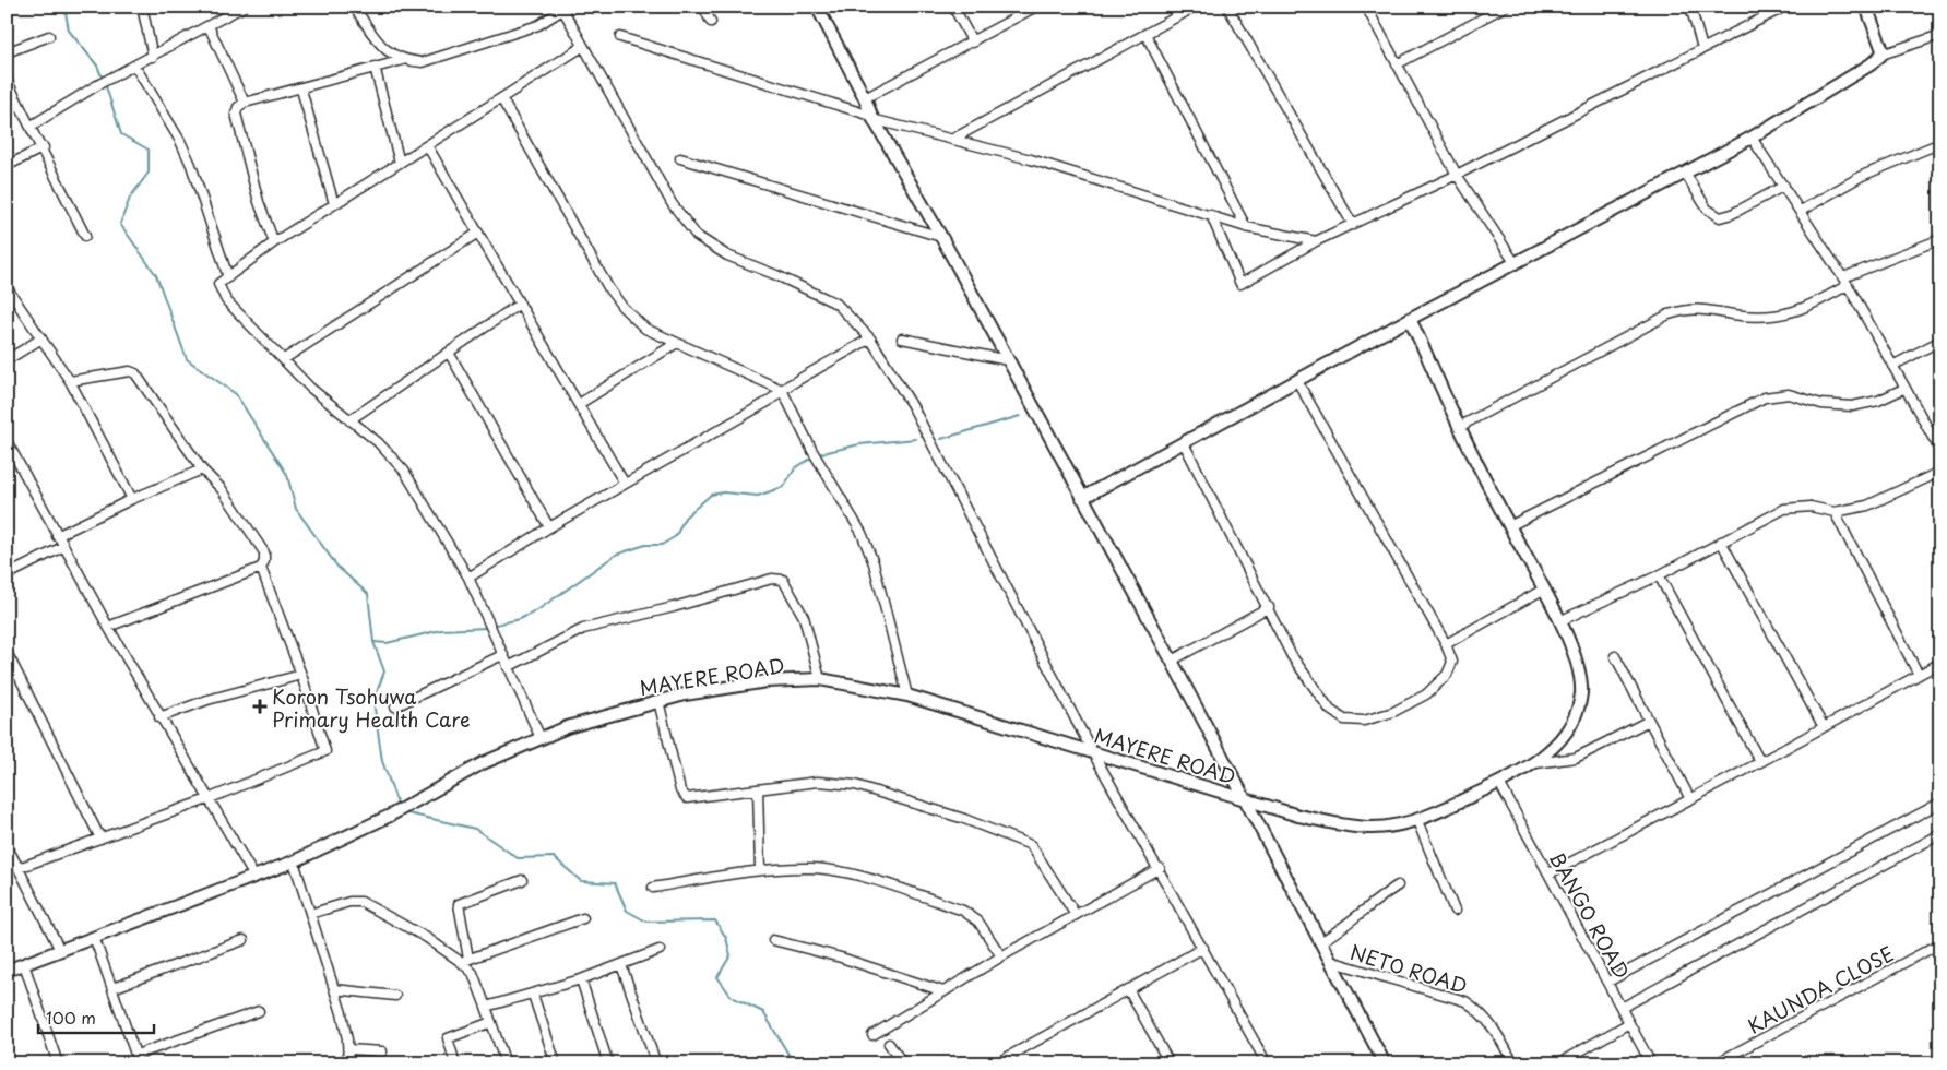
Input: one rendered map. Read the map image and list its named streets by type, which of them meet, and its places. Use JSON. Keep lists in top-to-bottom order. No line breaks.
{"streets":{"street":["MAYERE ROAD","BANGO ROAD","NETO ROAD","KAUNDA CLOSE"]},"crossings":[["MAYERE ROAD","BANGO ROAD"]],"places":{"health":["Koron Tsohuwa Primary Health Care"]},"scale_bar":"100 m"}
